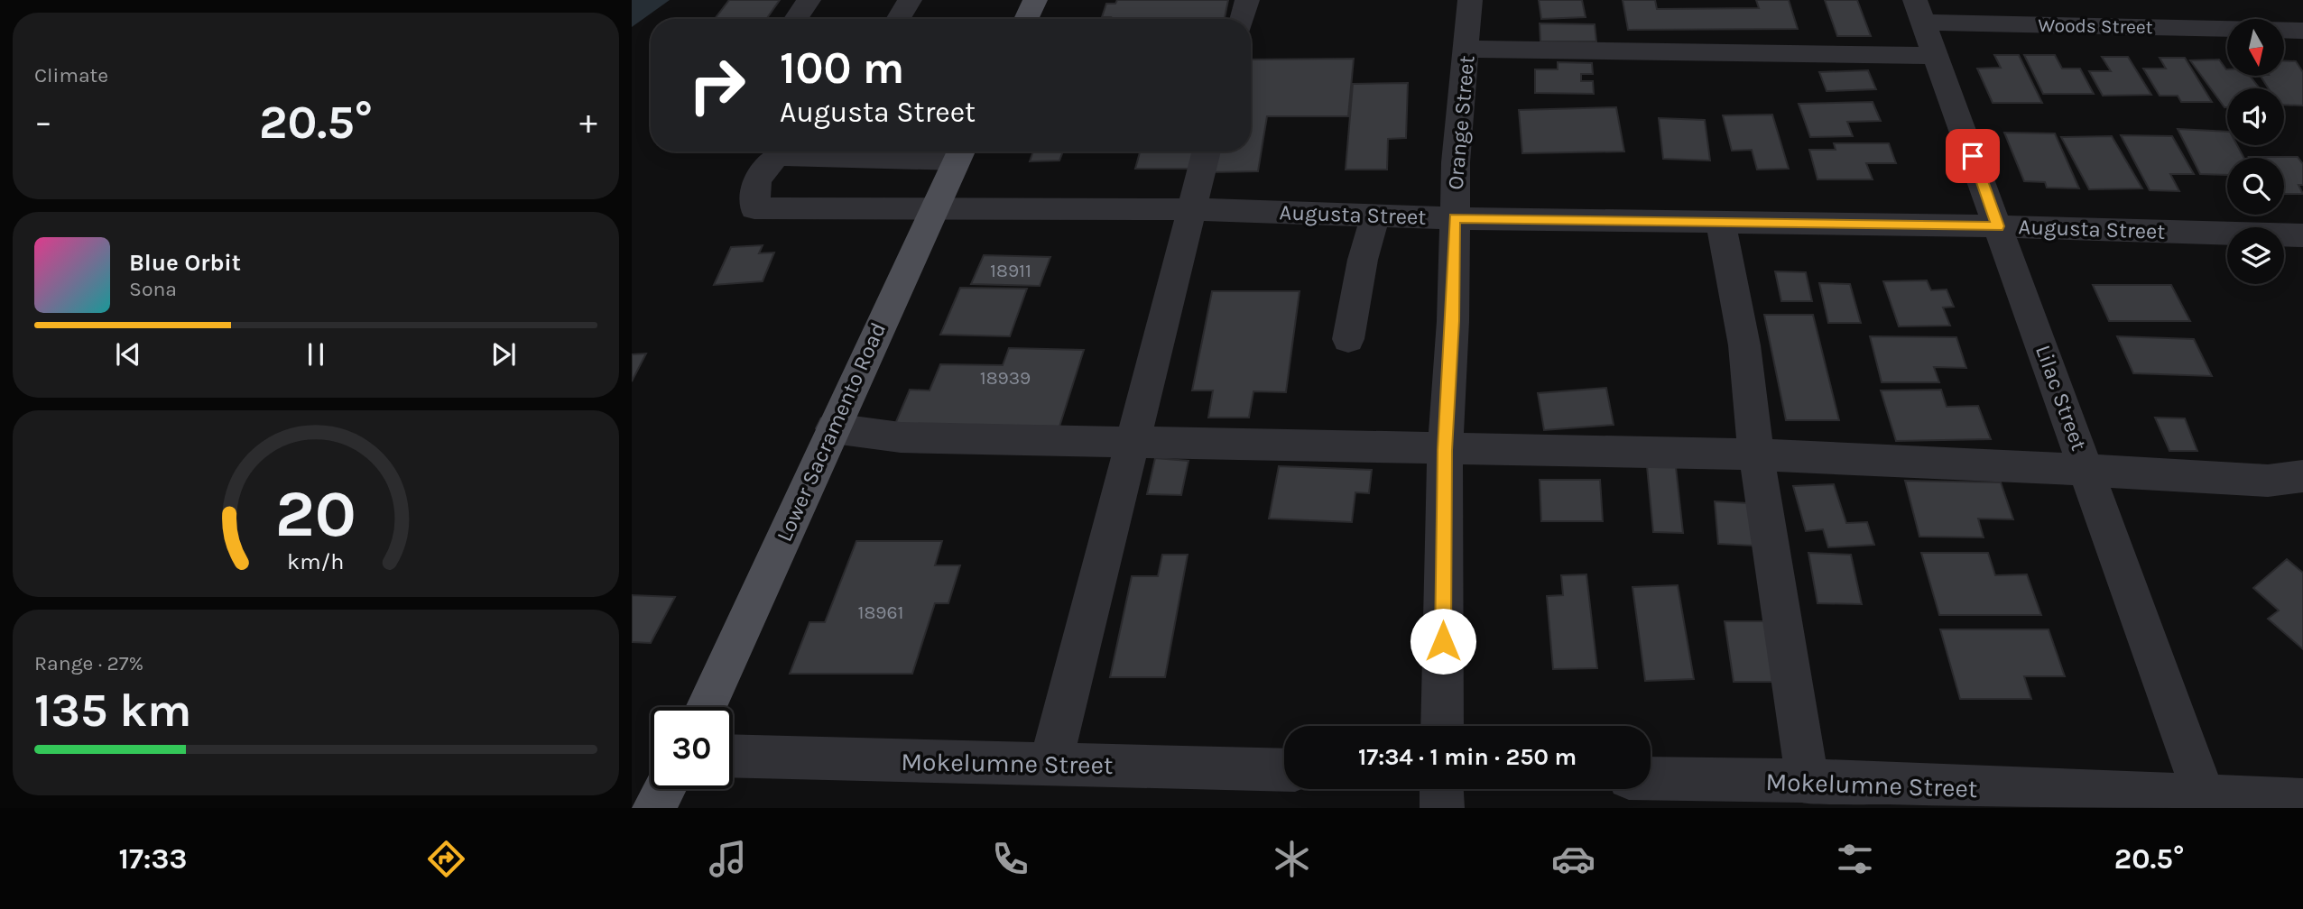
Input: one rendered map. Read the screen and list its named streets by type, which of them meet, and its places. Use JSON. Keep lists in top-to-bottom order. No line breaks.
{"streets":{"main road":["Lower Sacramento Road"],"street":["Woods Street","Orange Street","Augusta Street","Lilac Street","Mokelumne Street"]},"crossings":[["Woods Street","Lilac Street"],["Orange Street","Augusta Street"],["Augusta Street","Lilac Street"],["Augusta Street","Lower Sacramento Road"],["Lilac Street","Mokelumne Street"]],"house_numbers":["18911","18939","18961"],"north":"bottom","page":{"tile":["Climate",["Range · 27%","135 km"]],"turn":["100 m","Augusta Street"],"heat":["−","20.5°","+"],"song":["Blue Orbit","Sona"],"limit":"30","trip":"17:34 · 1 min · 250 m","tabs":["17:33","20.5°"],"gauge":["20","km/h"]}}
